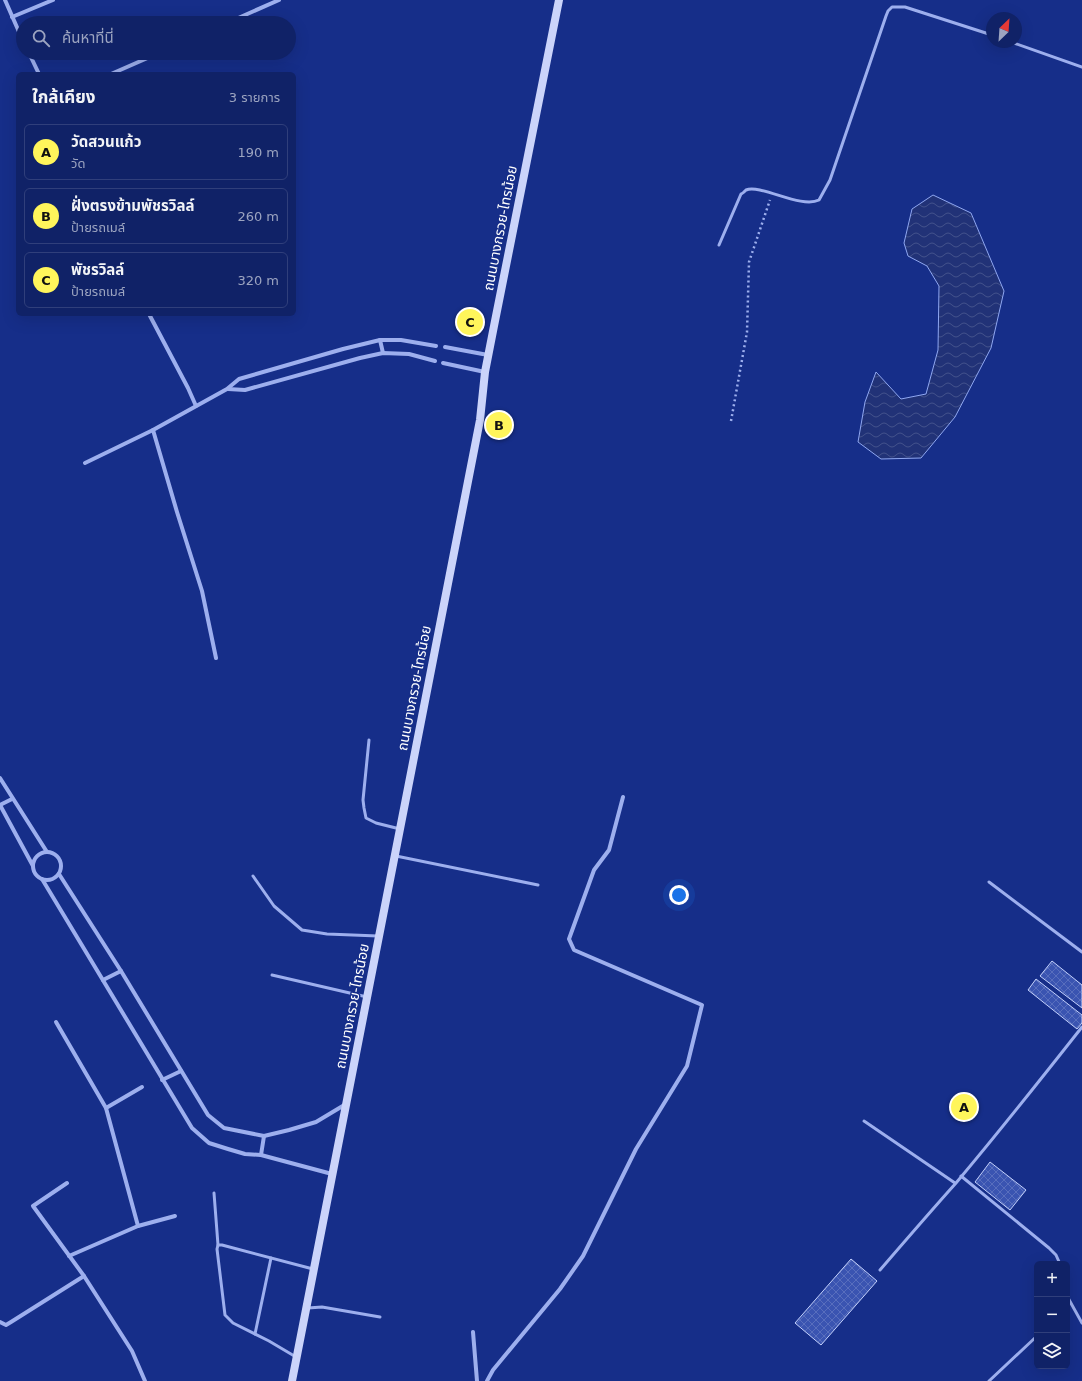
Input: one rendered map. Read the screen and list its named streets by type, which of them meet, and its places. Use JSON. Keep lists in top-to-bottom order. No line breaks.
{"streets":{"main road":["ถนนบางกรวย-ไทรน้อย"]},"north":"top right","page":{"search":"ค้นหาที่นี่","heading":["ใกล้เคียง","3 รายการ"],"list":[{"mark":"A","name":"วัดสวนแก้ว","note":"วัด","value":"190 m"},{"mark":"B","name":"ฝั่งตรงข้ามพัชรวิลล์","note":"ป้ายรถเมล์","value":"260 m"},{"mark":"C","name":"พัชรวิลล์","note":"ป้ายรถเมล์","value":"320 m"}],"pins":["C","B","A"],"map_buttons":["+","−"]}}
